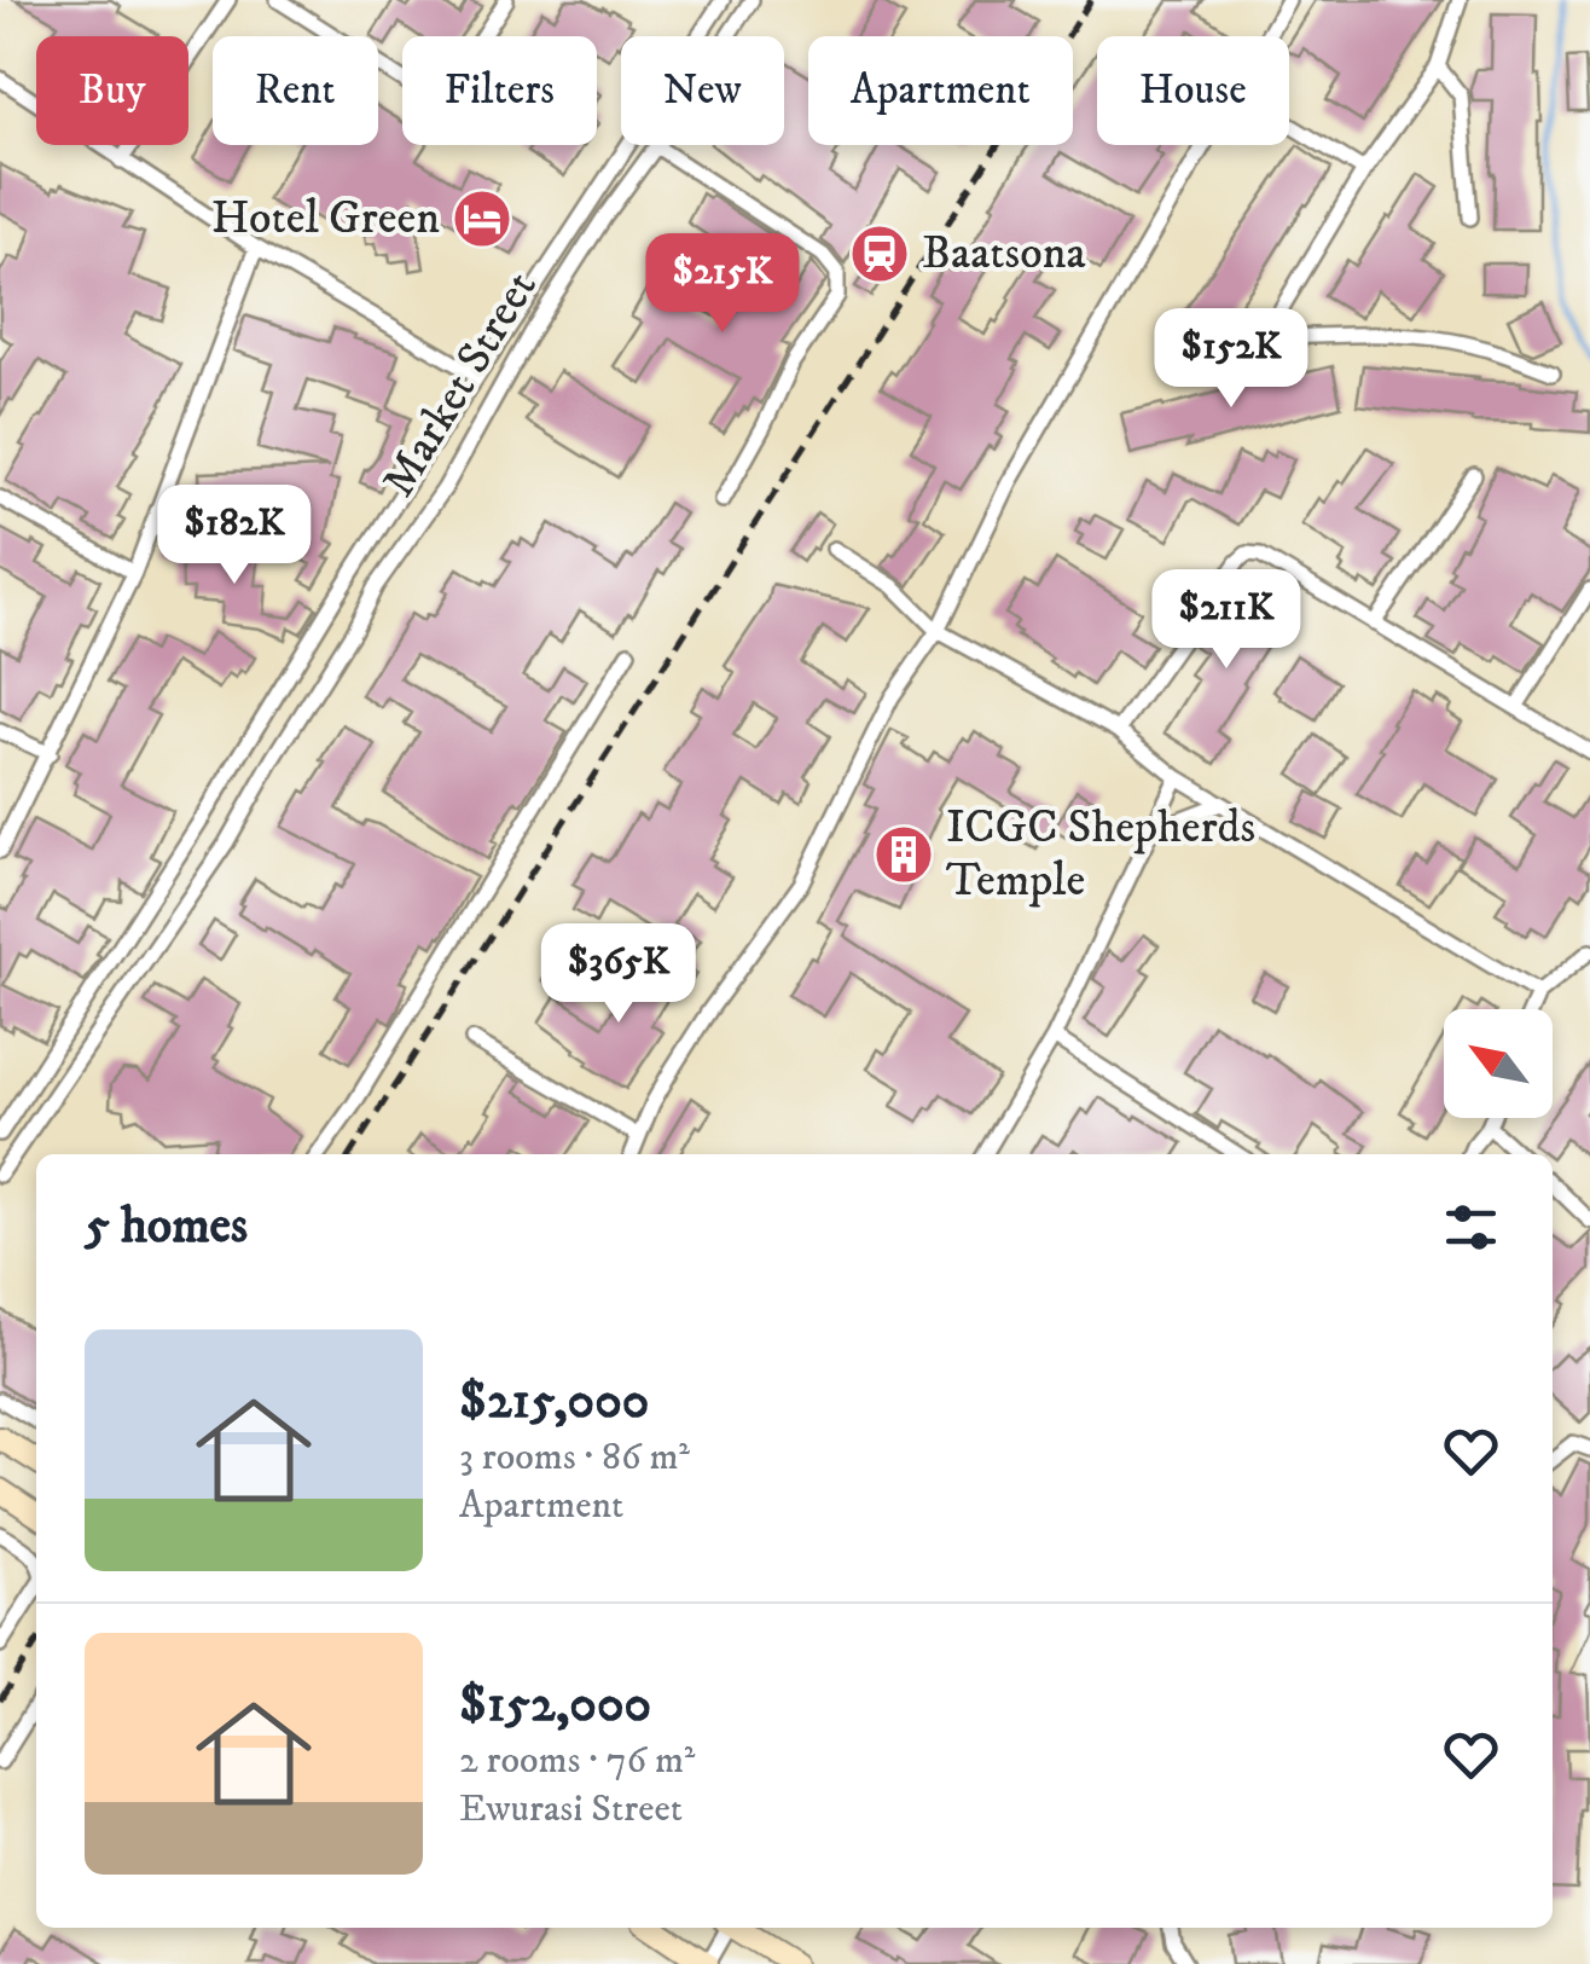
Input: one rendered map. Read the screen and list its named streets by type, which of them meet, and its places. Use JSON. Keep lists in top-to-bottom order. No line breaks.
{"streets":{"street":["Market Street"]},"places":{"hotel":["Hotel Green"],"station":["Baatsona"],"building":["ICGC Shepherds Temple"]},"north":"top left","page":{"chip":["Buy","Rent","Filters","New","Apartment","House"],"price":["$215K","$152K","$182K","$211K","$365K"],"heading":"5 homes","list":[{"name":"$215,000","note":"3 rooms · 86 m² · Apartment"},{"name":"$152,000","note":"2 rooms · 76 m² · Ewurasi Street"}]}}
